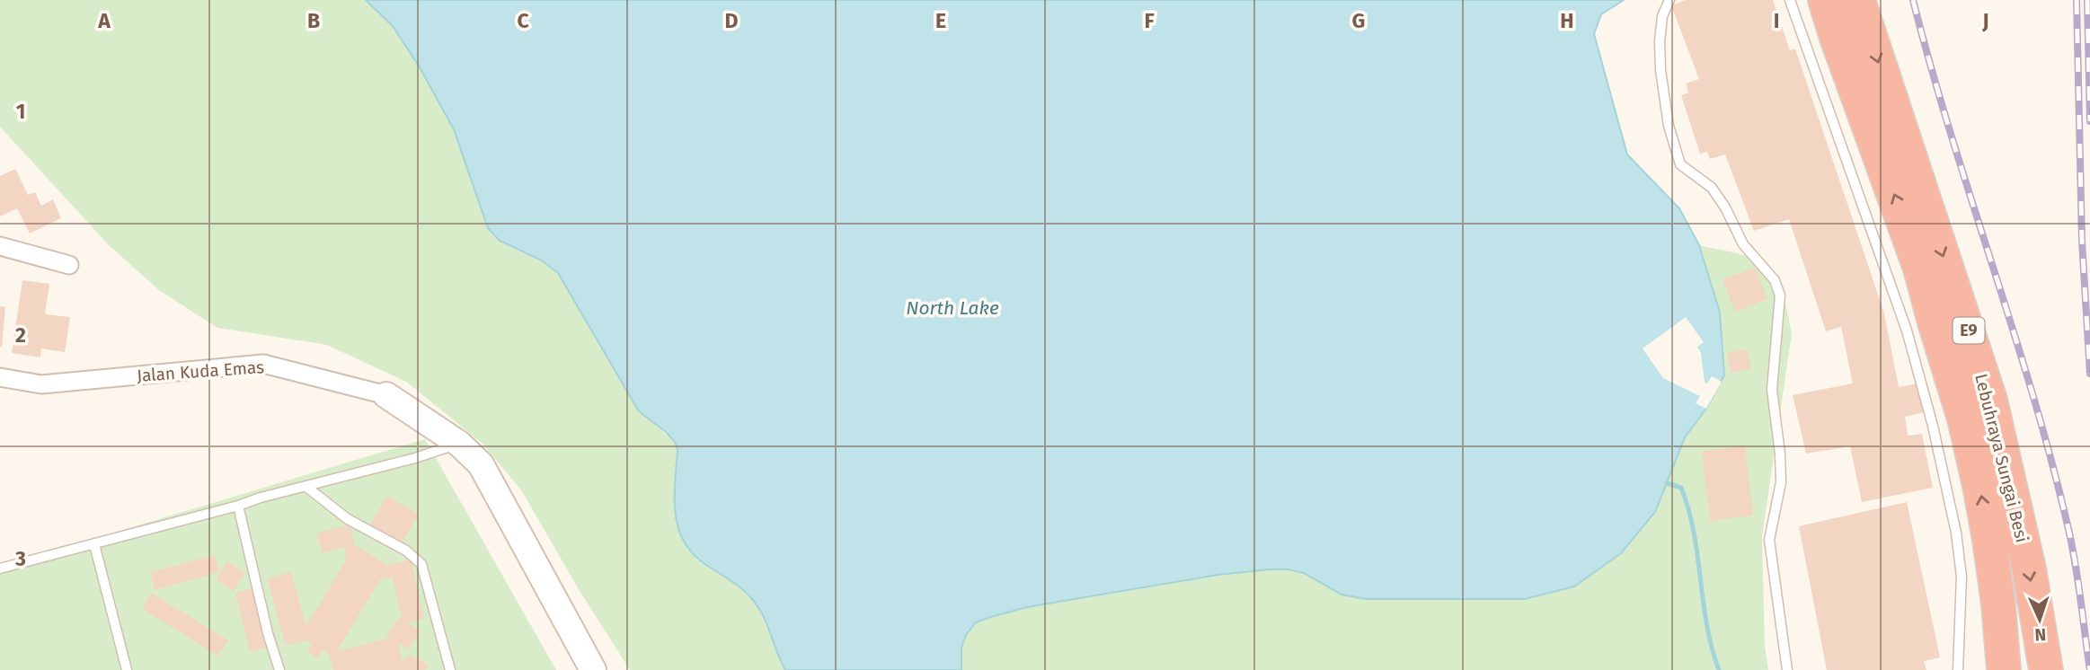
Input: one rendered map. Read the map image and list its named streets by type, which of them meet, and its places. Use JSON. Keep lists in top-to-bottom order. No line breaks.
{"streets":{"highway":["E9","Lebuhraya Sungai Besi"],"street":["Jalan Kuda Emas"]},"water":["North Lake"],"north":"bottom","grid":{"columns":["A","B","C","D","E","F","G","H","I","J"],"rows":["1","2","3"]}}
